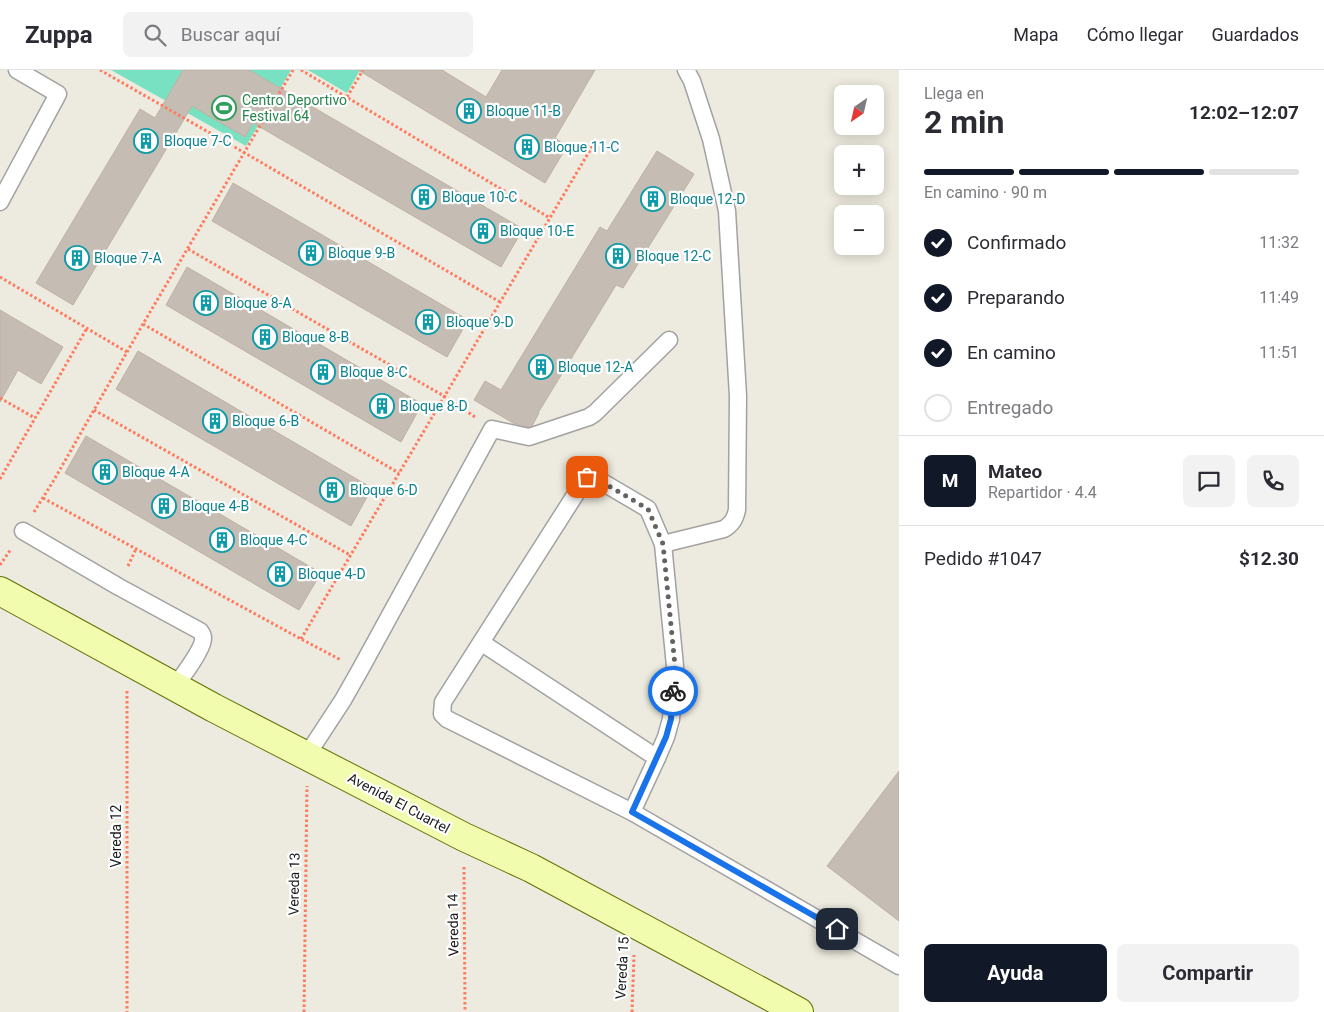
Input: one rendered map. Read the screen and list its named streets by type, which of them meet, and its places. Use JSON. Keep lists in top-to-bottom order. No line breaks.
{"streets":{"main road":["Avenida El Cuartel"],"path":["Vereda 12","Vereda 13","Vereda 14","Vereda 15"]},"crossings":[["Avenida El Cuartel","Vereda 12"],["Avenida El Cuartel","Vereda 13"],["Avenida El Cuartel","Vereda 14"],["Avenida El Cuartel","Vereda 15"]],"places":{"sports":["Centro Deportivo Festival 64"],"building":["Bloque 11-B","Bloque 7-C","Bloque 11-C","Bloque 10-C","Bloque 12-D","Bloque 10-E","Bloque 9-B","Bloque 12-C","Bloque 7-A","Bloque 8-A","Bloque 9-D","Bloque 8-B","Bloque 12-A","Bloque 8-C","Bloque 8-D","Bloque 6-B","Bloque 4-A","Bloque 6-D","Bloque 4-B","Bloque 4-C","Bloque 4-D"]},"north":"bottom left","page":{"header":"Zuppa","search":"Buscar aquí","nav":["Mapa","Cómo llegar","Guardados"],"heading":["2 min","Llega en","12:02–12:07"],"panel":["Mateo","Repartidor · 4.4","Pedido #1047","$12.30"],"map_buttons":["+","−"],"bar":"En camino · 90 m","list":[["Confirmado","11:32"],["Preparando","11:49"],["En camino","11:51"],"Entregado"],"round":"M","buttons":["Ayuda","Compartir"]}}
